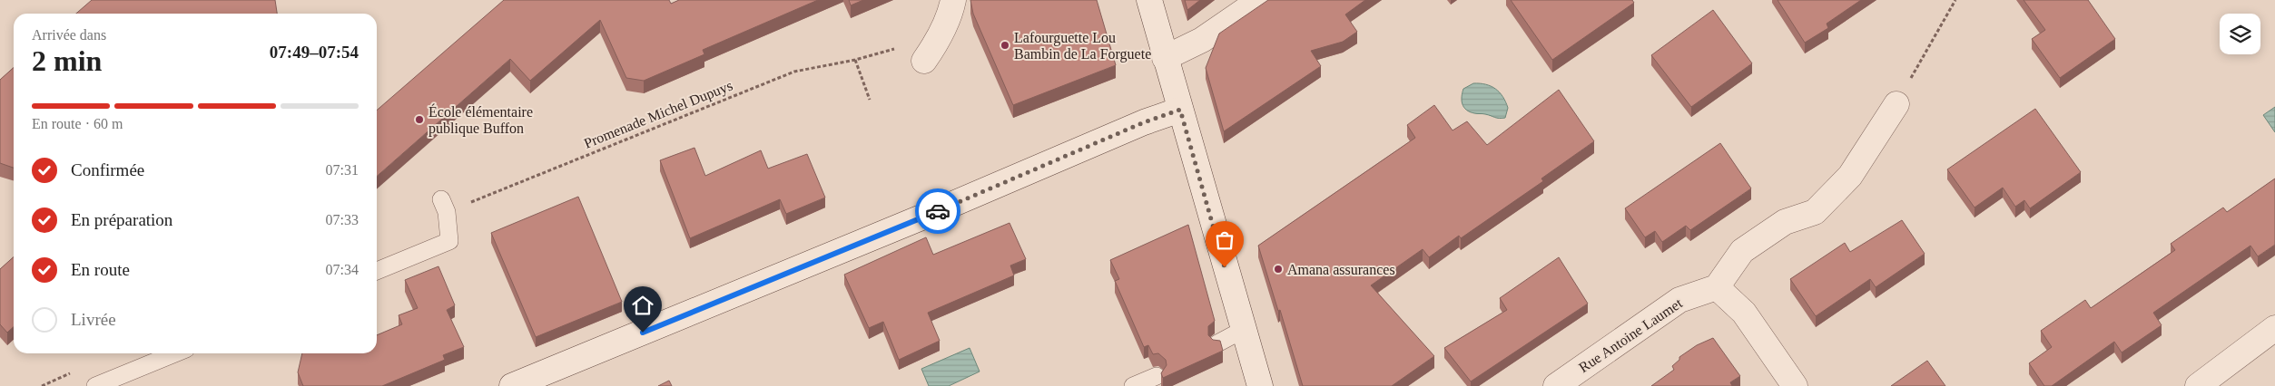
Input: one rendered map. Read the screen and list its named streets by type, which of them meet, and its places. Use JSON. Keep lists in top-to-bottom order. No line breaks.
{"streets":{"street":["Rue Antoine Laumet"],"path":["Promenade Michel Dupuys"]},"places":["Lafourguette Lou Bambin de La Forguete","École élémentaire publique Buffon","Amana assurances"],"page":{"heading":["2 min","Arrivée dans","07:49–07:54"],"bar":"En route · 60 m","list":[["Confirmée","07:31"],["En préparation","07:33"],["En route","07:34"],"Livrée"]}}
